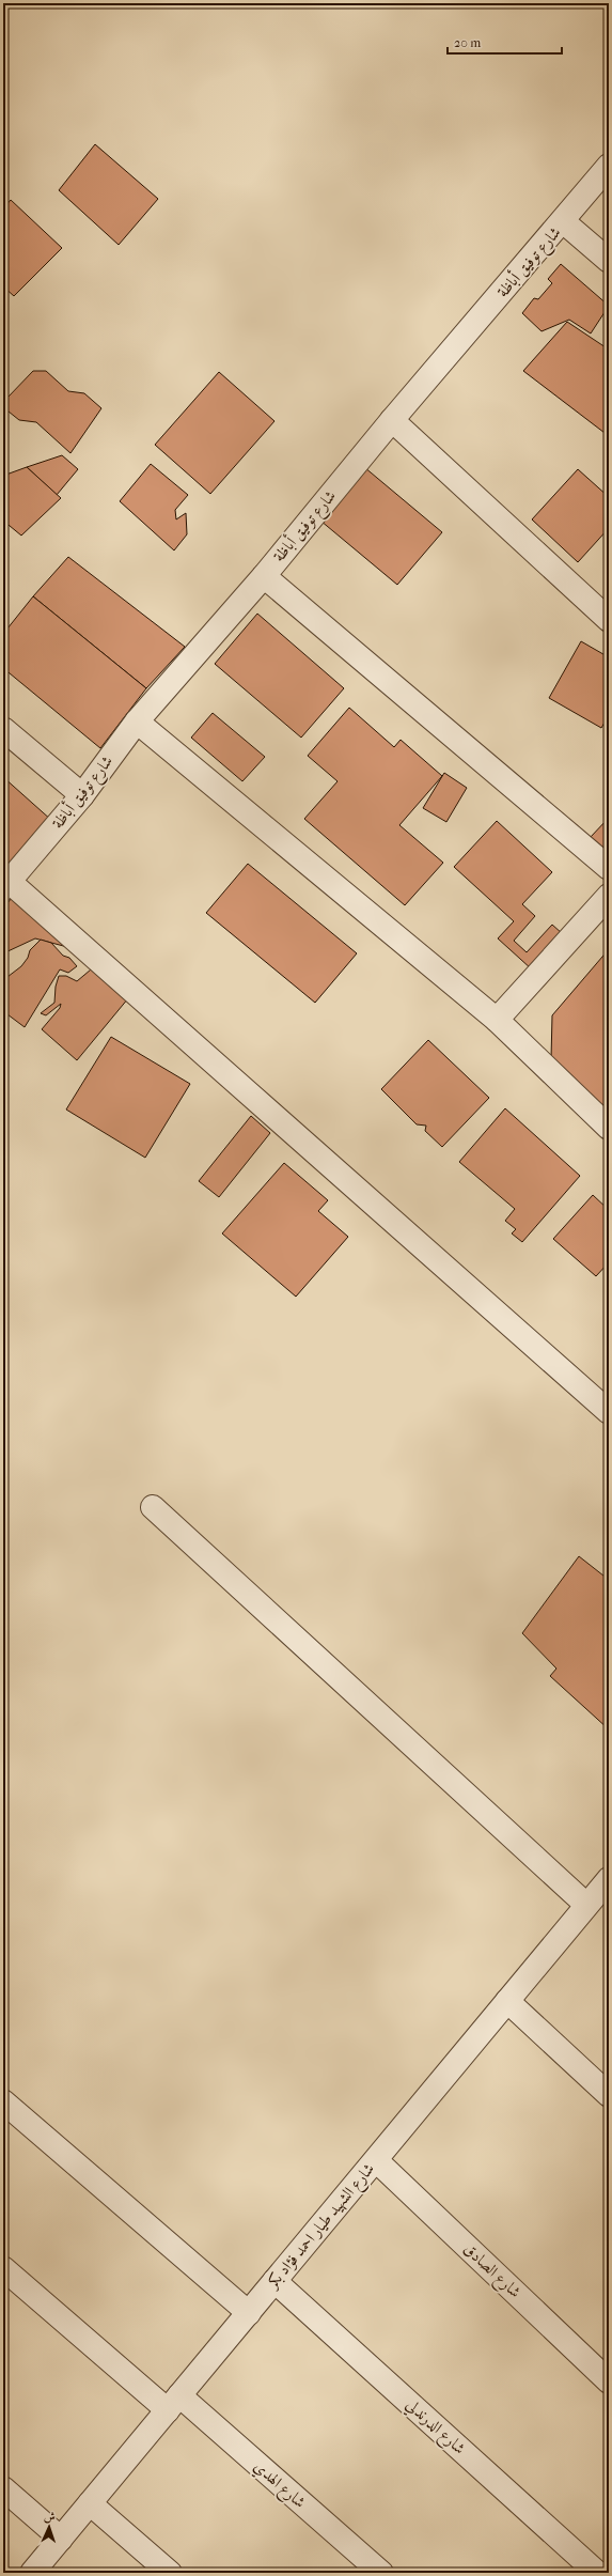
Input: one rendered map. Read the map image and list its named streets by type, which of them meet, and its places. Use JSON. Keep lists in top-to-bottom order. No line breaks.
{"streets":{"street":["شارع توفيق أباظة","شارع الشهيد طيار احمد فؤاد بكر","شارع الصادق","شارع الدرندلي","شارع الهدي"]},"crossings":[["شارع الشهيد طيار احمد فؤاد بكر","شارع الصادق"],["شارع الشهيد طيار احمد فؤاد بكر","شارع الدرندلي"],["شارع الشهيد طيار احمد فؤاد بكر","شارع الهدي"]],"scale_bar":"20 m","north":"top"}
